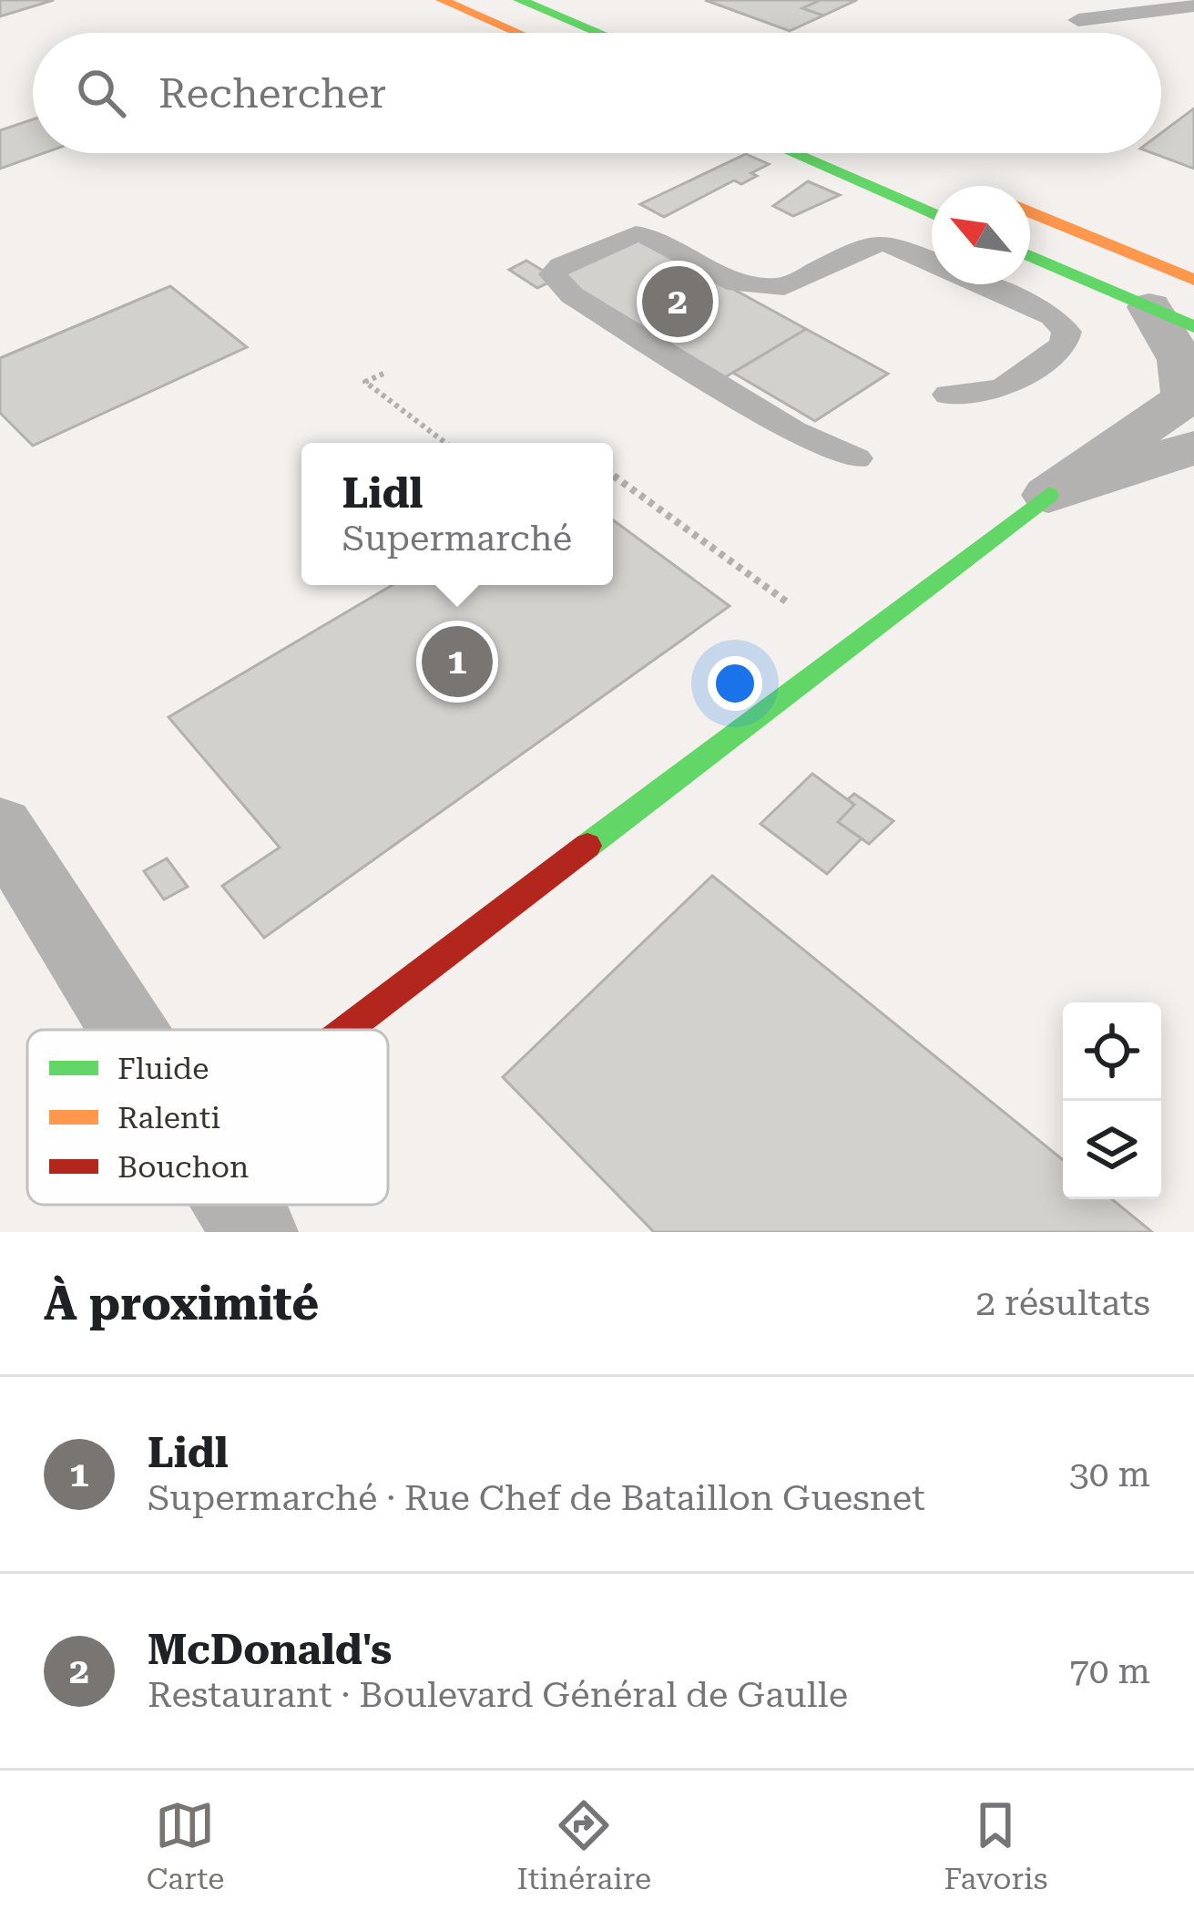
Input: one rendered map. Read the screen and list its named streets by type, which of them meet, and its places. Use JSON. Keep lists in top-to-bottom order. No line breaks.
{"legend":["Fluide","Ralenti","Bouchon"],"north":"top left","page":{"search":"Rechercher","pins":["2","1"],"popup":["Lidl","Supermarché"],"heading":["À proximité","2 résultats"],"list":[{"mark":"1","name":"Lidl","note":"Supermarché · Rue Chef de Bataillon Guesnet","value":"30 m"},{"mark":"2","name":"McDonald's","note":"Restaurant · Boulevard Général de Gaulle","value":"70 m"}],"nav":["Carte","Itinéraire","Favoris"]}}
